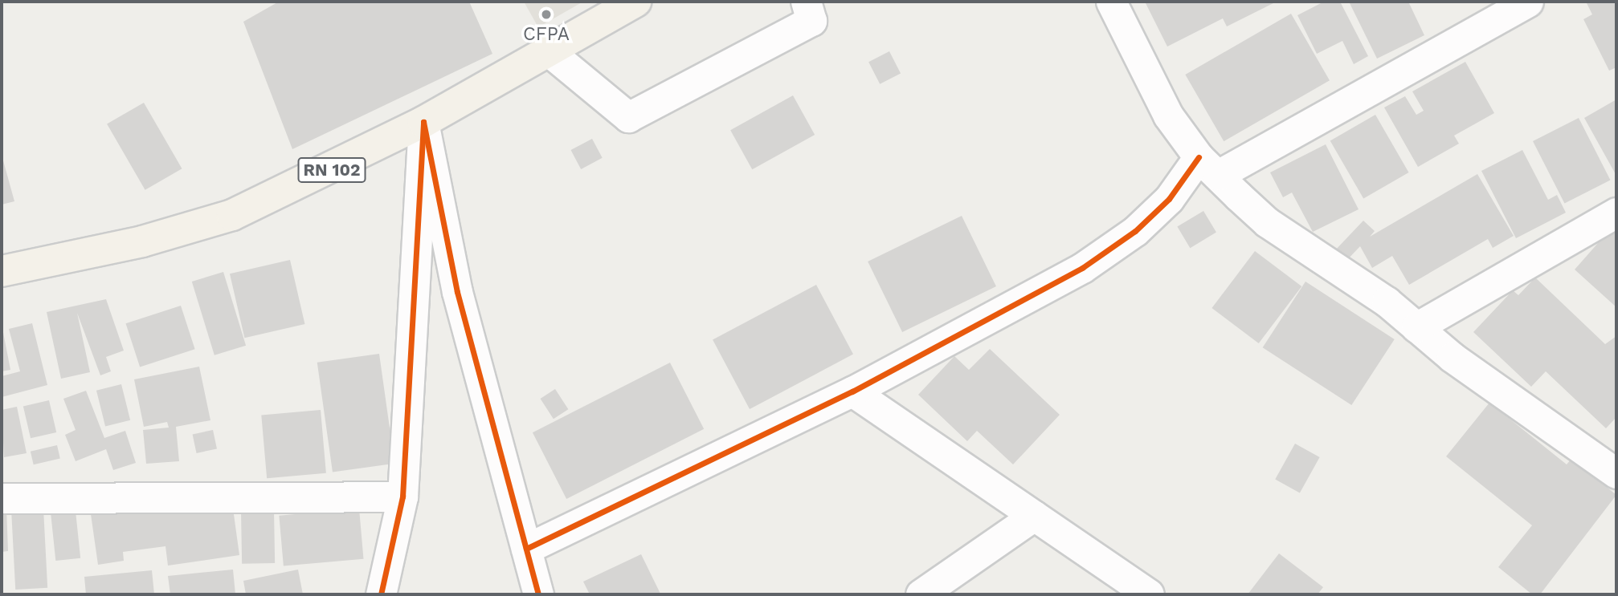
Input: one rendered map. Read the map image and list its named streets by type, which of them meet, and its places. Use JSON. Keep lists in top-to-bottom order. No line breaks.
{"streets":{"main road":["RN 102"]},"places":["CFPA"]}
